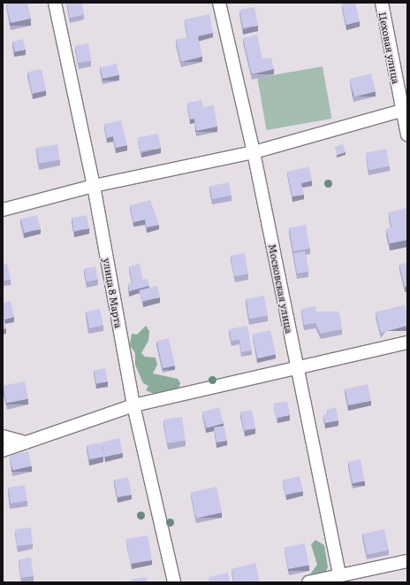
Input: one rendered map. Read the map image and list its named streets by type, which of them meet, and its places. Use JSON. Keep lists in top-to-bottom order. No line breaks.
{"streets":{"street":["Цеховая улица","Московская улица","улица 8 Марта"]}}
